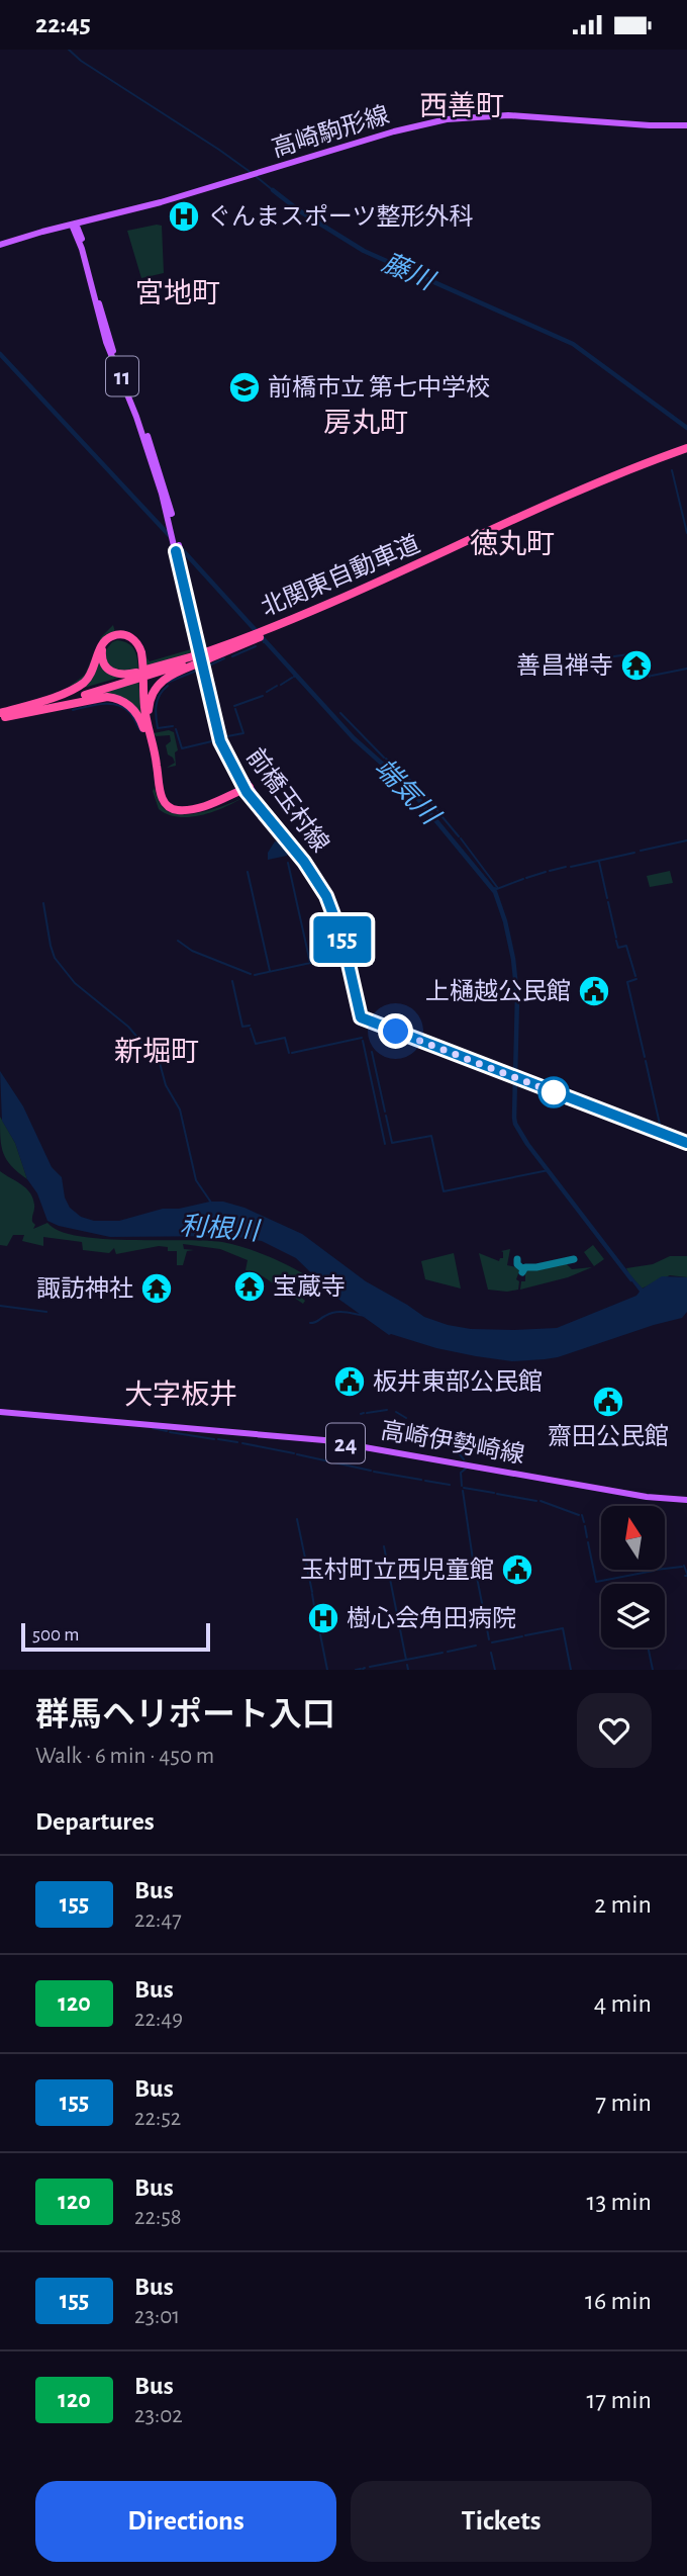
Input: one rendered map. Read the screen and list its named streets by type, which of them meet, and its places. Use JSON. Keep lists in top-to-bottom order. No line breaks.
{"streets":{"highway":["北関東自動車道"],"main road":["高崎駒形線","11","前橋玉村線","高崎伊勢崎線","24"]},"crossings":[["高崎駒形線","11"],["11","前橋玉村線"]],"districts":["西善町","宮地町","房丸町","徳丸町","新堀町","大字板井"],"water":["藤川","端気川","利根川"],"places":{"hospital":["ぐんまスポーツ整形外科","樹心会角田病院"],"school or university":["前橋市立 第七中学校"],"temple":["善昌禅寺","宝蔵寺","諏訪神社"],"public building":["上樋越公民館","板井東部公民館","齋田公民館","玉村町立西児童館"]},"lines":["bus line 155"],"scale_bar":"500 m","north":"top","page":{"status":"22:45","on_map":"155","scale":"500 m","heading":[["群馬ヘリポート入口","Walk · 6 min · 450 m"],"Departures"],"list":[{"mark":"155","name":"Bus","note":"22:47","value":"2 min"},{"mark":"120","name":"Bus","note":"22:49","value":"4 min"},{"mark":"155","name":"Bus","note":"22:52","value":"7 min"},{"mark":"120","name":"Bus","note":"22:58","value":"13 min"},{"mark":"155","name":"Bus","note":"23:01","value":"16 min"},{"mark":"120","name":"Bus","note":"23:02","value":"17 min"}],"buttons":["Directions","Tickets"]}}
